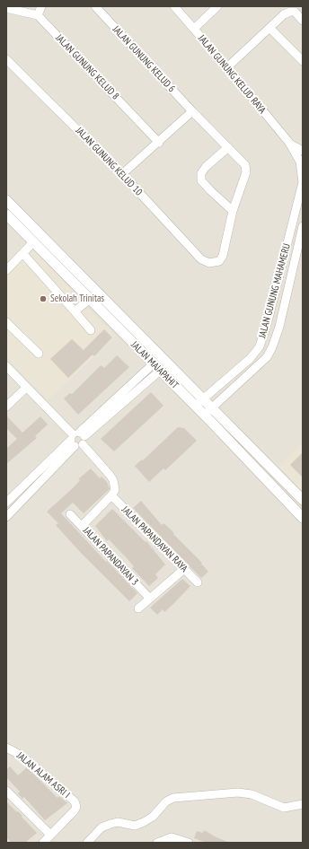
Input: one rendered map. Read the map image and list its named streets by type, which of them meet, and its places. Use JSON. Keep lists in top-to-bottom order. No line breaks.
{"streets":{"street":["JALAN GUNUNG KELUD 6","JALAN GUNUNG KELUD 8","JALAN GUNUNG KELUD RAYA","JALAN GUNUNG KELUD 10","JALAN GUNUNG MAHAMERU","JALAN MAJAPAHIT","JALAN PAPANDAYAN RAYA","JALAN PAPANDAYAN 3","JALAN ALAM ASRI I"]},"crossings":[["JALAN GUNUNG KELUD 6","JALAN GUNUNG KELUD 10"],["JALAN GUNUNG KELUD RAYA","JALAN GUNUNG MAHAMERU"],["JALAN GUNUNG MAHAMERU","JALAN MAJAPAHIT"]],"places":["Sekolah Trinitas"]}
